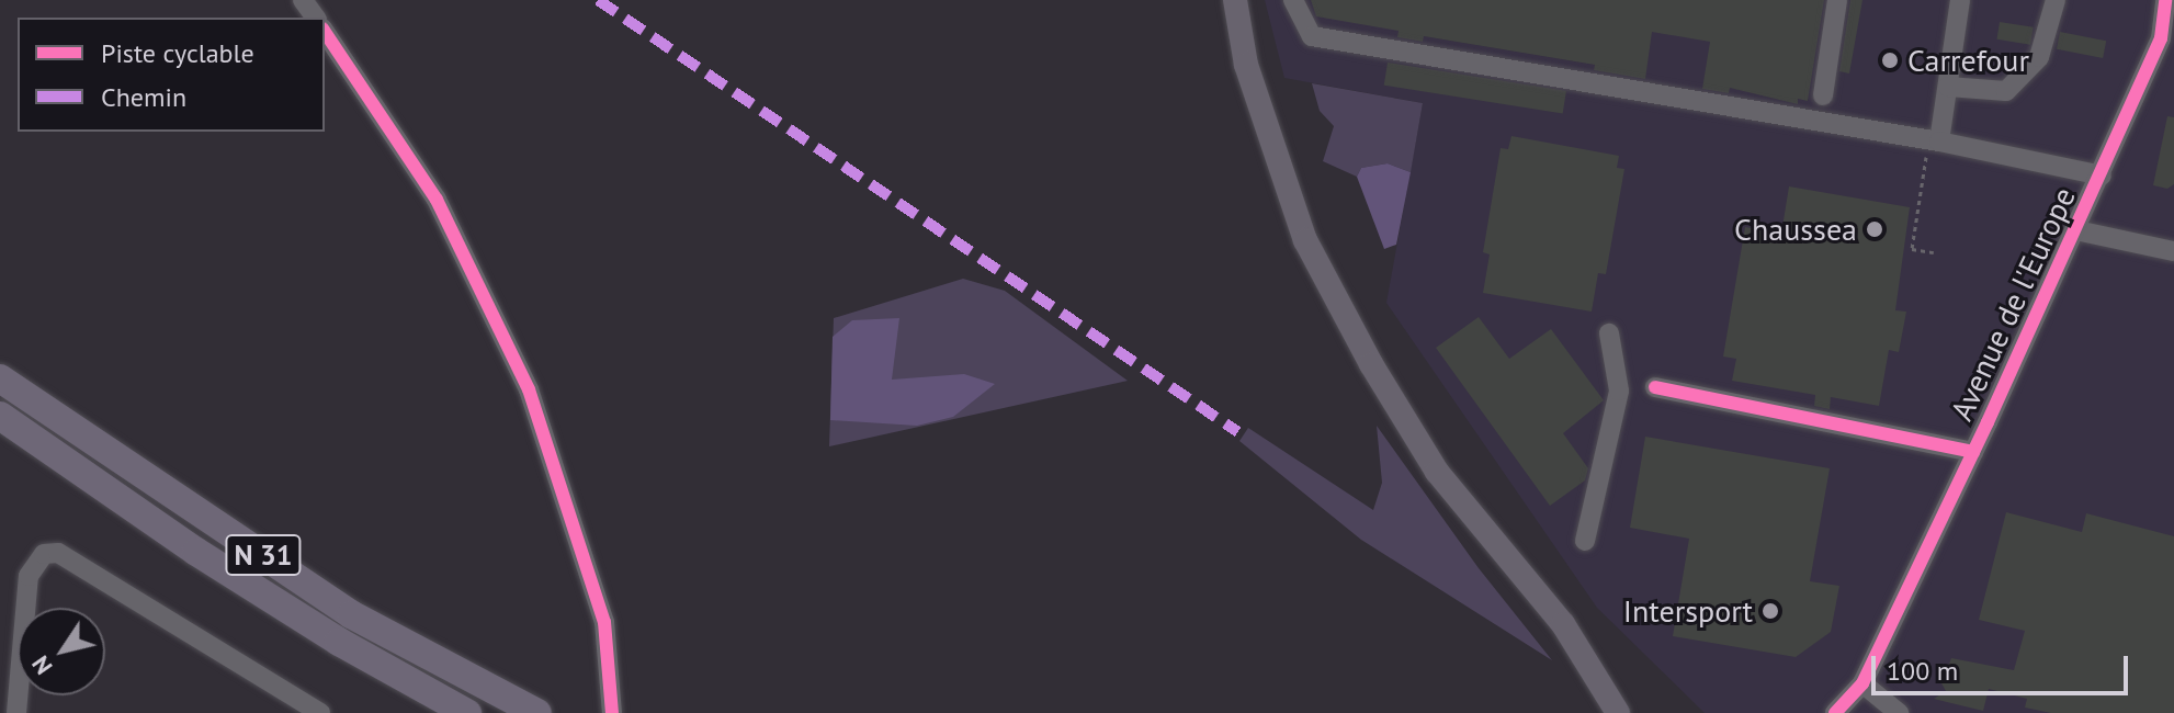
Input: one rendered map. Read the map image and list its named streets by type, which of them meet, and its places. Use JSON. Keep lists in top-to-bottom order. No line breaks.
{"streets":{"highway":["N 31"],"street":["Avenue de l'Europe"]},"places":["Carrefour","Chaussea","Intersport"],"legend":["Piste cyclable","Chemin"],"scale_bar":"100 m","north":"bottom left"}
